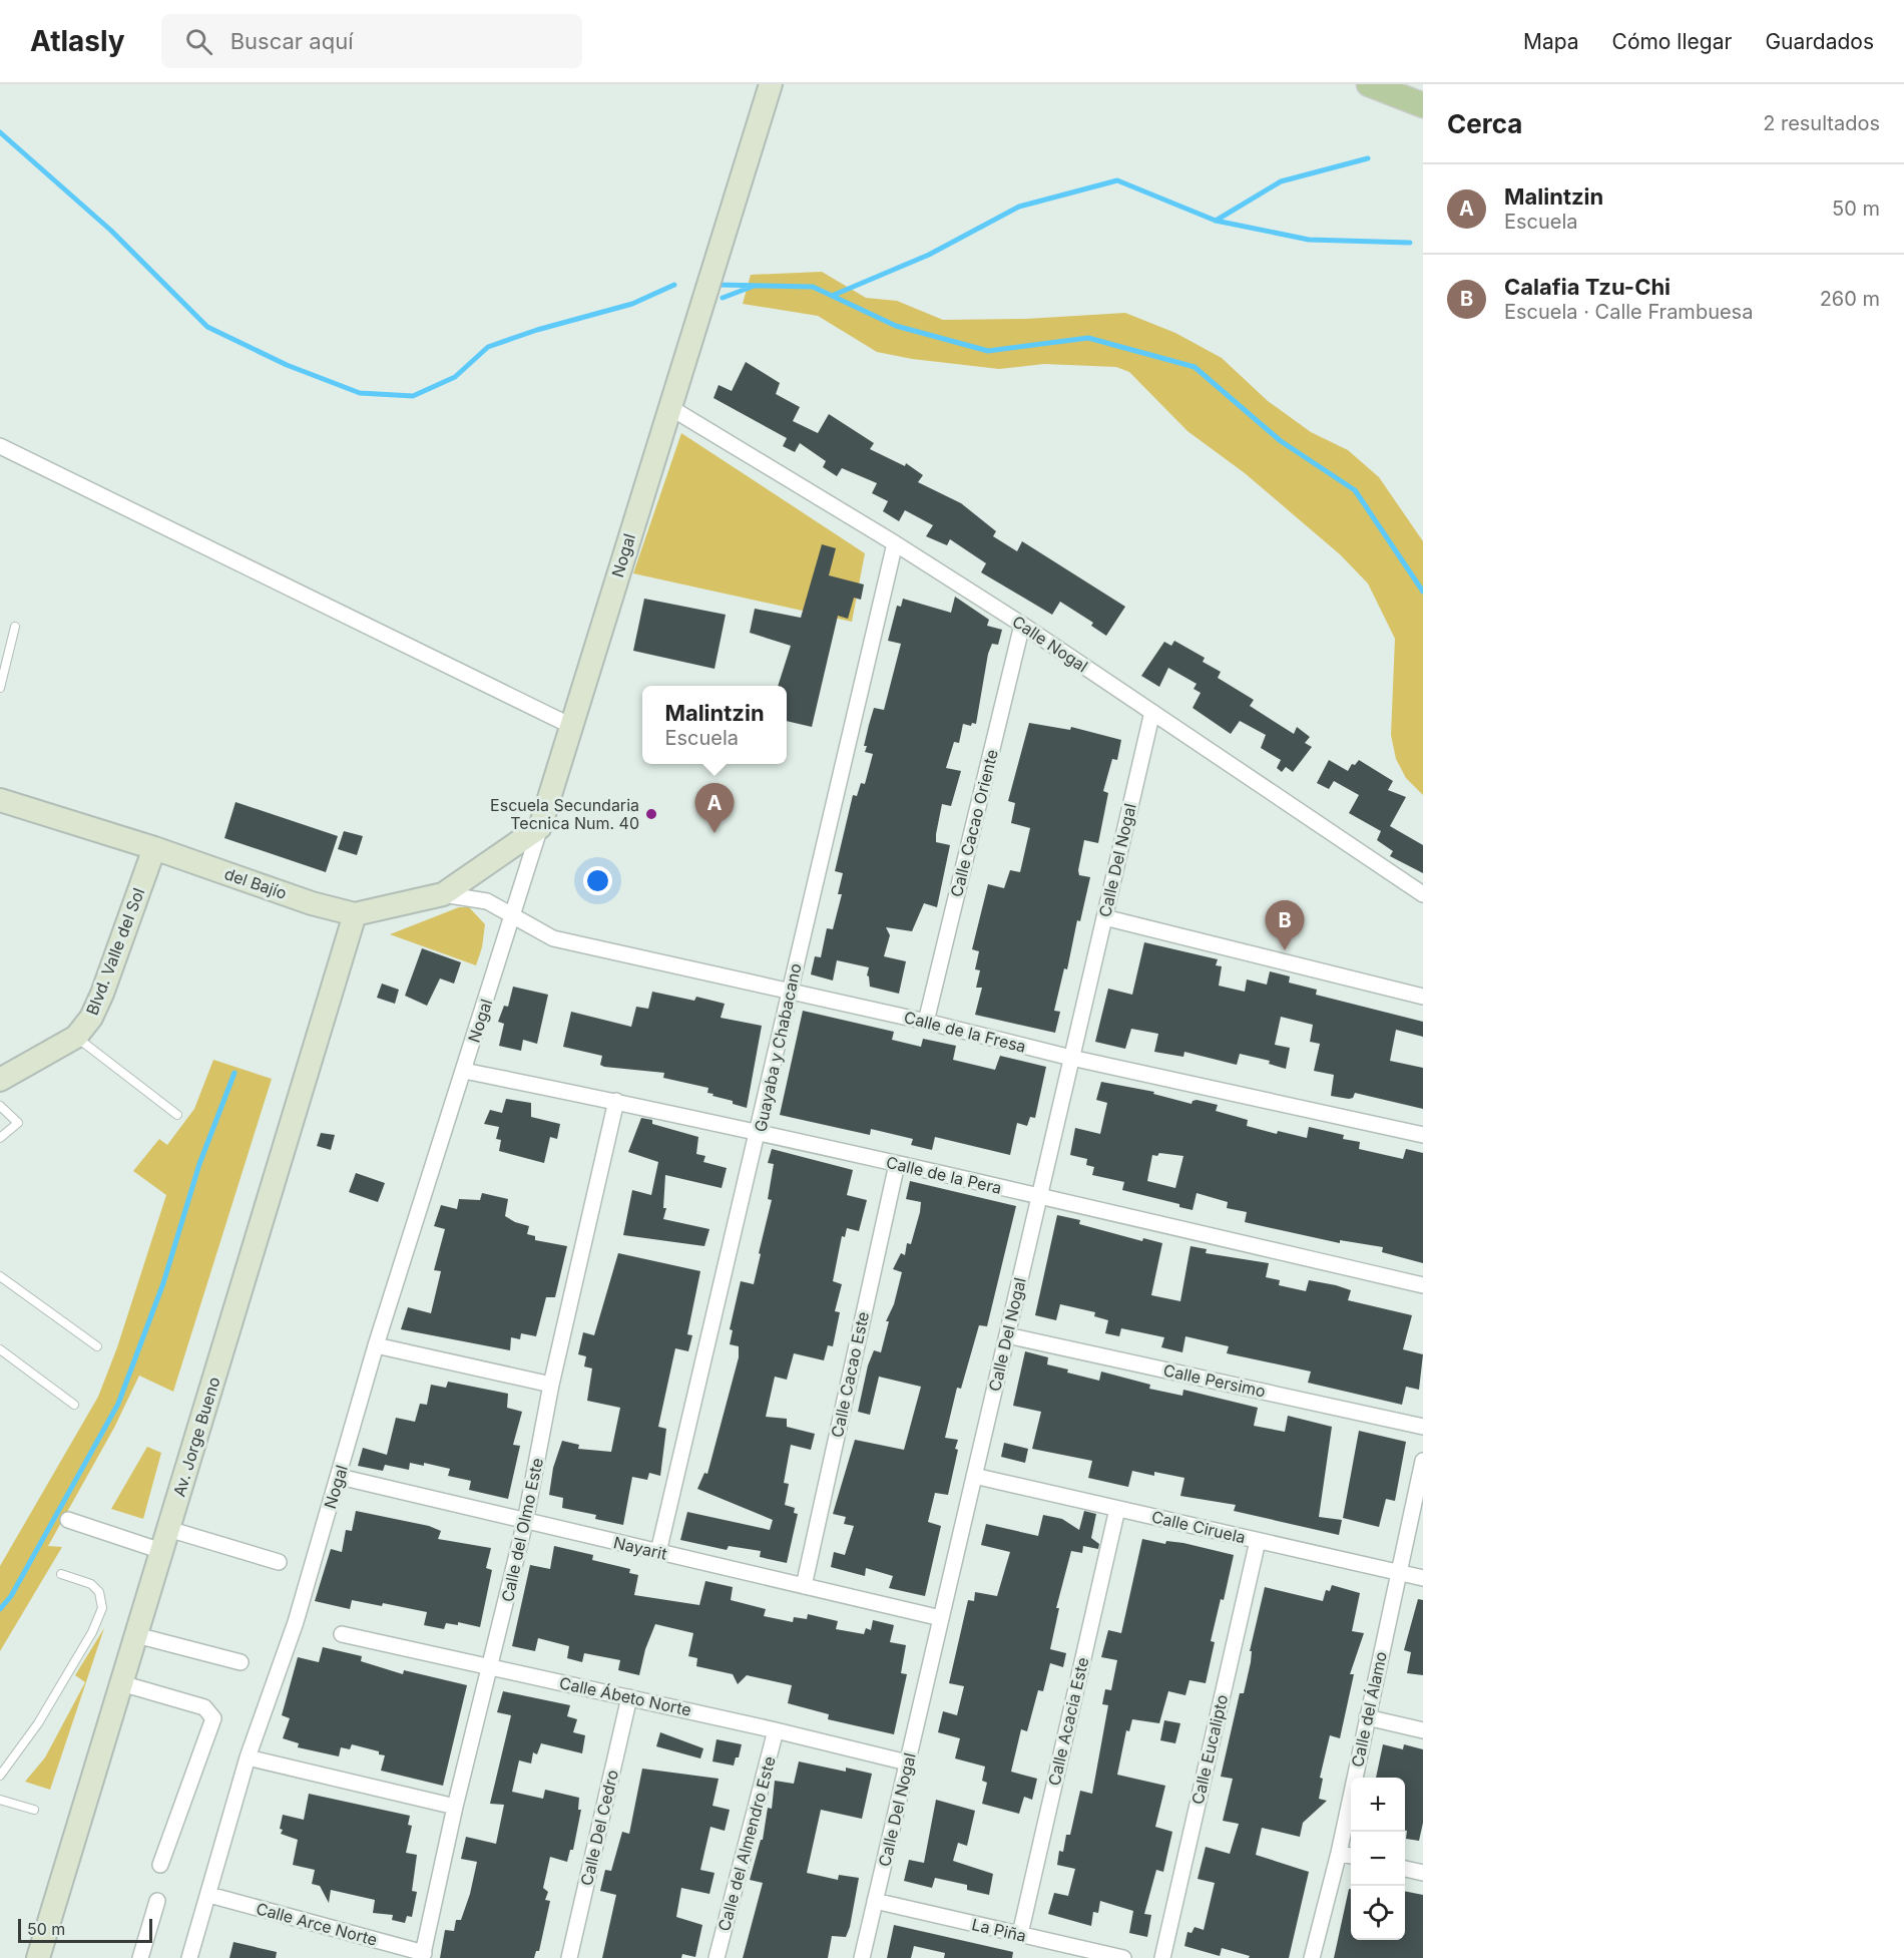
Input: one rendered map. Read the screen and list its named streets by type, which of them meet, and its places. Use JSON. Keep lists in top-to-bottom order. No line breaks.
{"streets":{"street":["Nogal","Calle Nogal","Calle Cacao Oriente","Calle Del Nogal","del Bajío","Blvd. Valle del Sol","Calle de la Fresa","Guayaba y Chabacano","Calle de la Pera","Calle Cacao Este","Calle Persimo","Av. Jorge Bueno","Calle Ciruela","Calle del Olmo Este","Nayarit","Calle Ábeto Norte","Calle del Álamo","Calle Acacia Este","Calle Eucalipto","Calle Del Cedro","Calle del Almendro Este","Calle Arce Norte","La Piña"]},"crossings":[["Nogal","Calle Nogal"],["Nogal","del Bajío"],["Nogal","Calle de la Fresa"],["Nogal","Calle de la Pera"],["Nogal","Nayarit"],["Nogal","Calle Arce Norte"],["Calle Nogal","Calle Cacao Oriente"],["Calle Nogal","Calle Del Nogal"],["Calle Nogal","Guayaba y Chabacano"],["Calle Cacao Oriente","Calle de la Fresa"],["Calle Del Nogal","Calle de la Fresa"],["Calle Del Nogal","Calle de la Pera"],["Calle Del Nogal","Calle Persimo"],["Calle Del Nogal","Calle Ciruela"],["Calle Del Nogal","Nayarit"],["Calle Del Nogal","Calle Ábeto Norte"],["Calle Del Nogal","La Piña"],["del Bajío","Blvd. Valle del Sol"],["del Bajío","Calle de la Fresa"],["del Bajío","Av. Jorge Bueno"],["Calle de la Fresa","Guayaba y Chabacano"],["Guayaba y Chabacano","Calle de la Pera"],["Guayaba y Chabacano","Nayarit"],["Calle de la Pera","Calle Cacao Este"],["Calle de la Pera","Calle del Olmo Este"],["Calle Cacao Este","Nayarit"],["Calle Ciruela","Calle del Álamo"],["Calle Ciruela","Calle Acacia Este"],["Calle Ciruela","Calle Eucalipto"],["Calle del Olmo Este","Nayarit"],["Calle del Olmo Este","Calle Ábeto Norte"],["Calle del Olmo Este","Calle Arce Norte"],["Calle Ábeto Norte","Calle Del Cedro"],["Calle Ábeto Norte","Calle del Almendro Este"],["Calle Acacia Este","La Piña"]],"places":["Escuela Secundaria Tecnica Num. 40"],"scale_bar":"50 m","page":{"header":"Atlasly","search":"Buscar aquí","nav":["Mapa","Cómo llegar","Guardados"],"heading":["Cerca","2 resultados"],"list":[{"mark":"A","name":"Malintzin","note":"Escuela","value":"50 m"},{"mark":"B","name":"Calafia Tzu-Chi","note":"Escuela · Calle Frambuesa","value":"260 m"}],"popup":["Malintzin","Escuela"],"pins":["A","B"],"map_buttons":["+","−"],"scale":"50 m"}}
